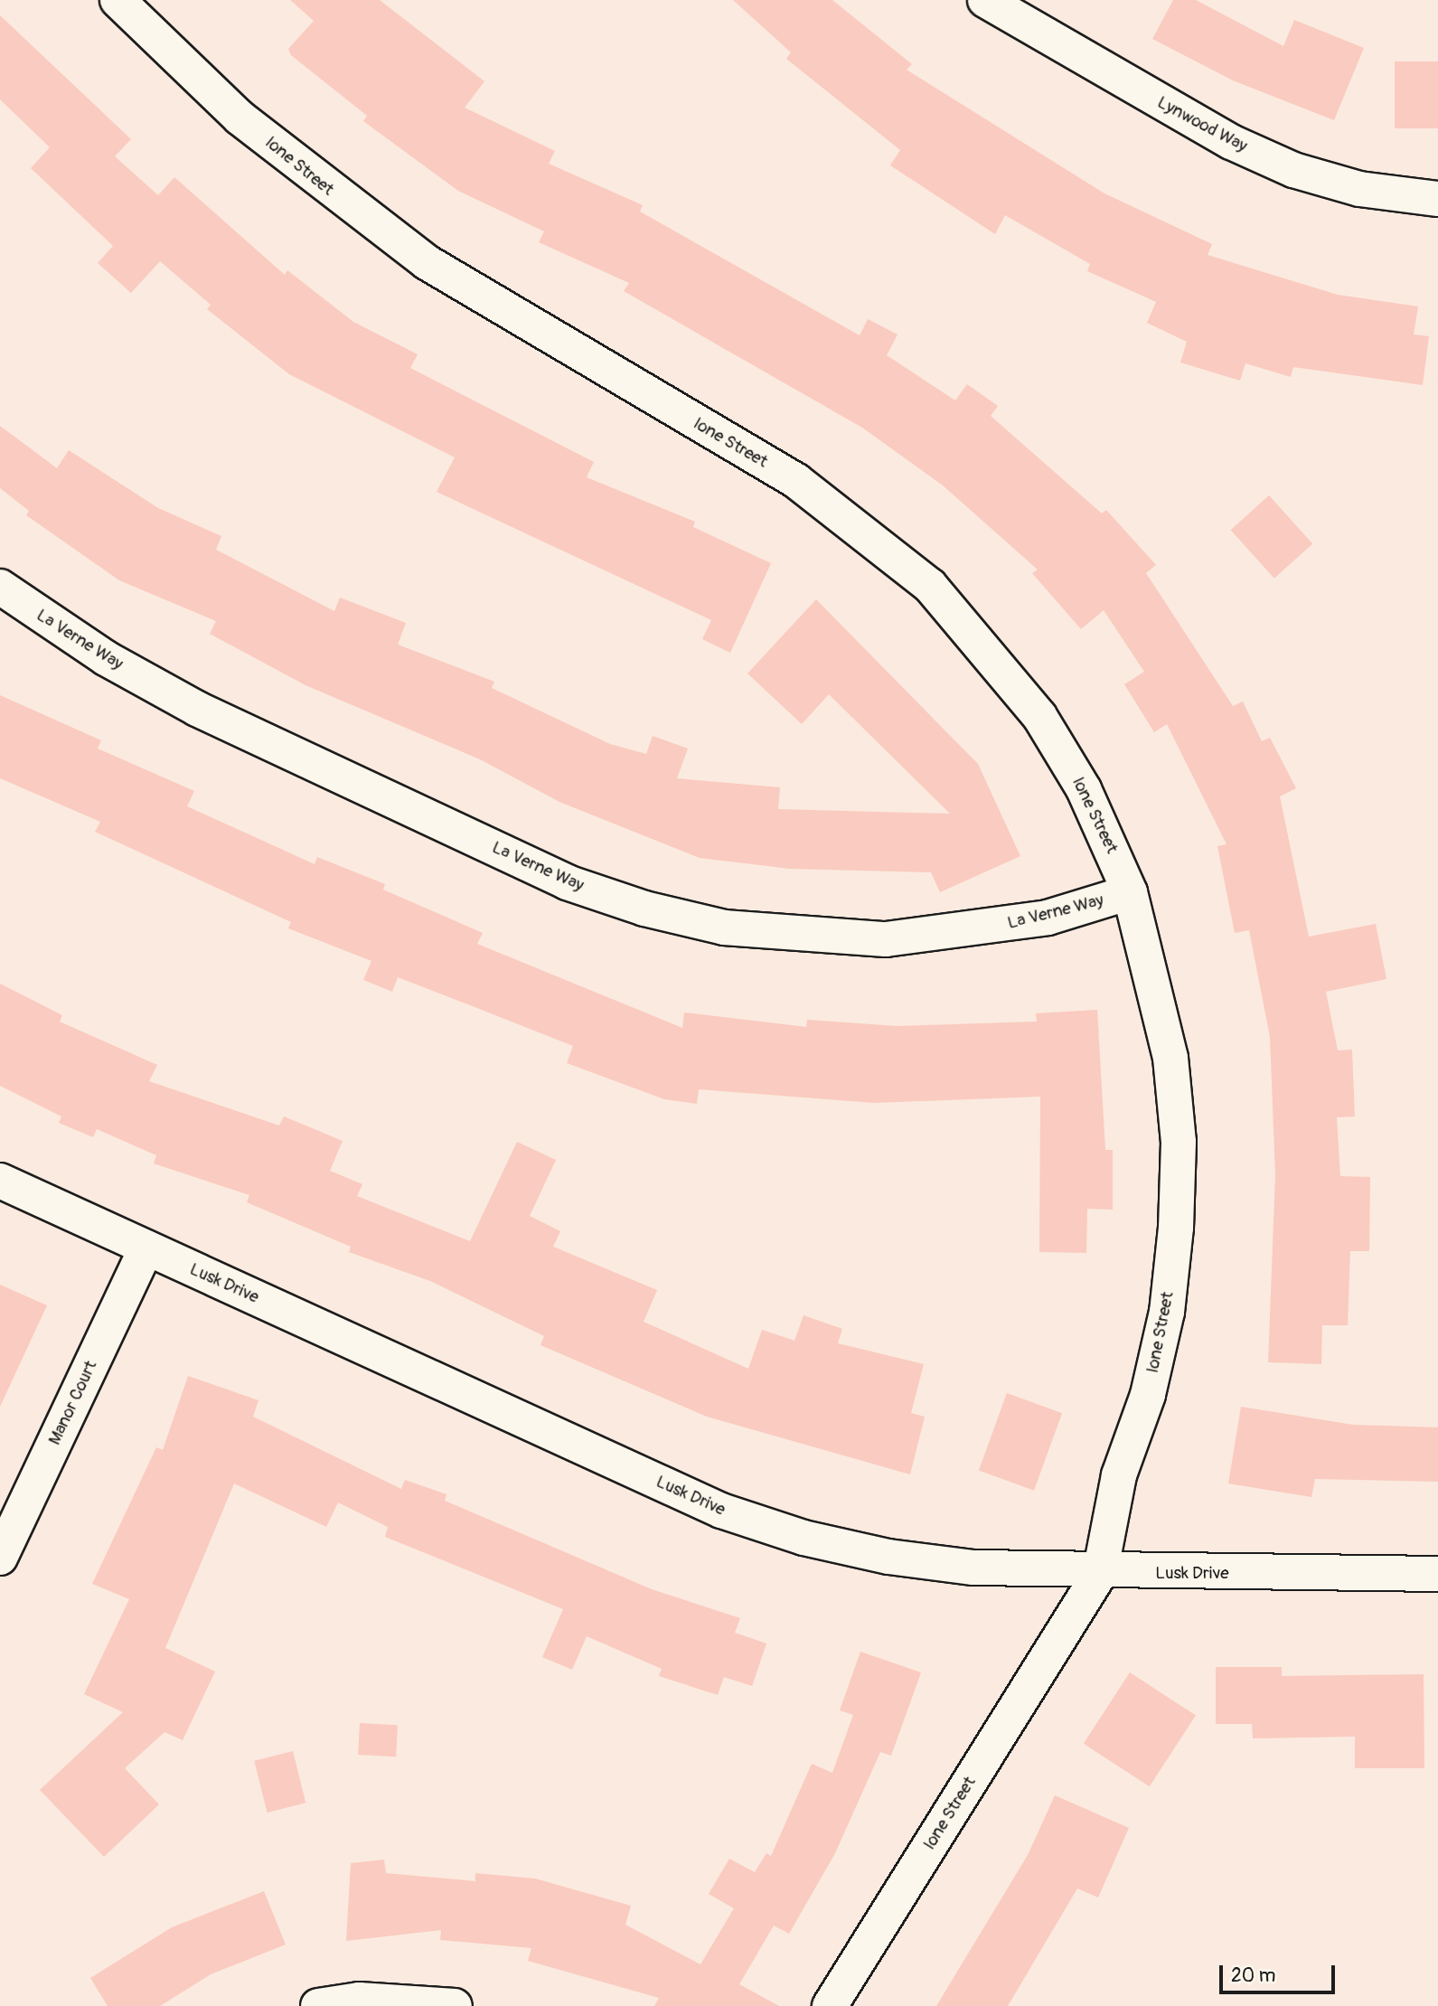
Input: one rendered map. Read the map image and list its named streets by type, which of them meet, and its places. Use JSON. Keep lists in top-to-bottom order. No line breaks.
{"streets":{"street":["Lynwood Way","Ione Street","La Verne Way","Lusk Drive","Manor Court"]},"crossings":[["Ione Street","La Verne Way"],["Ione Street","Lusk Drive"],["Lusk Drive","Manor Court"]],"scale_bar":"20 m"}
